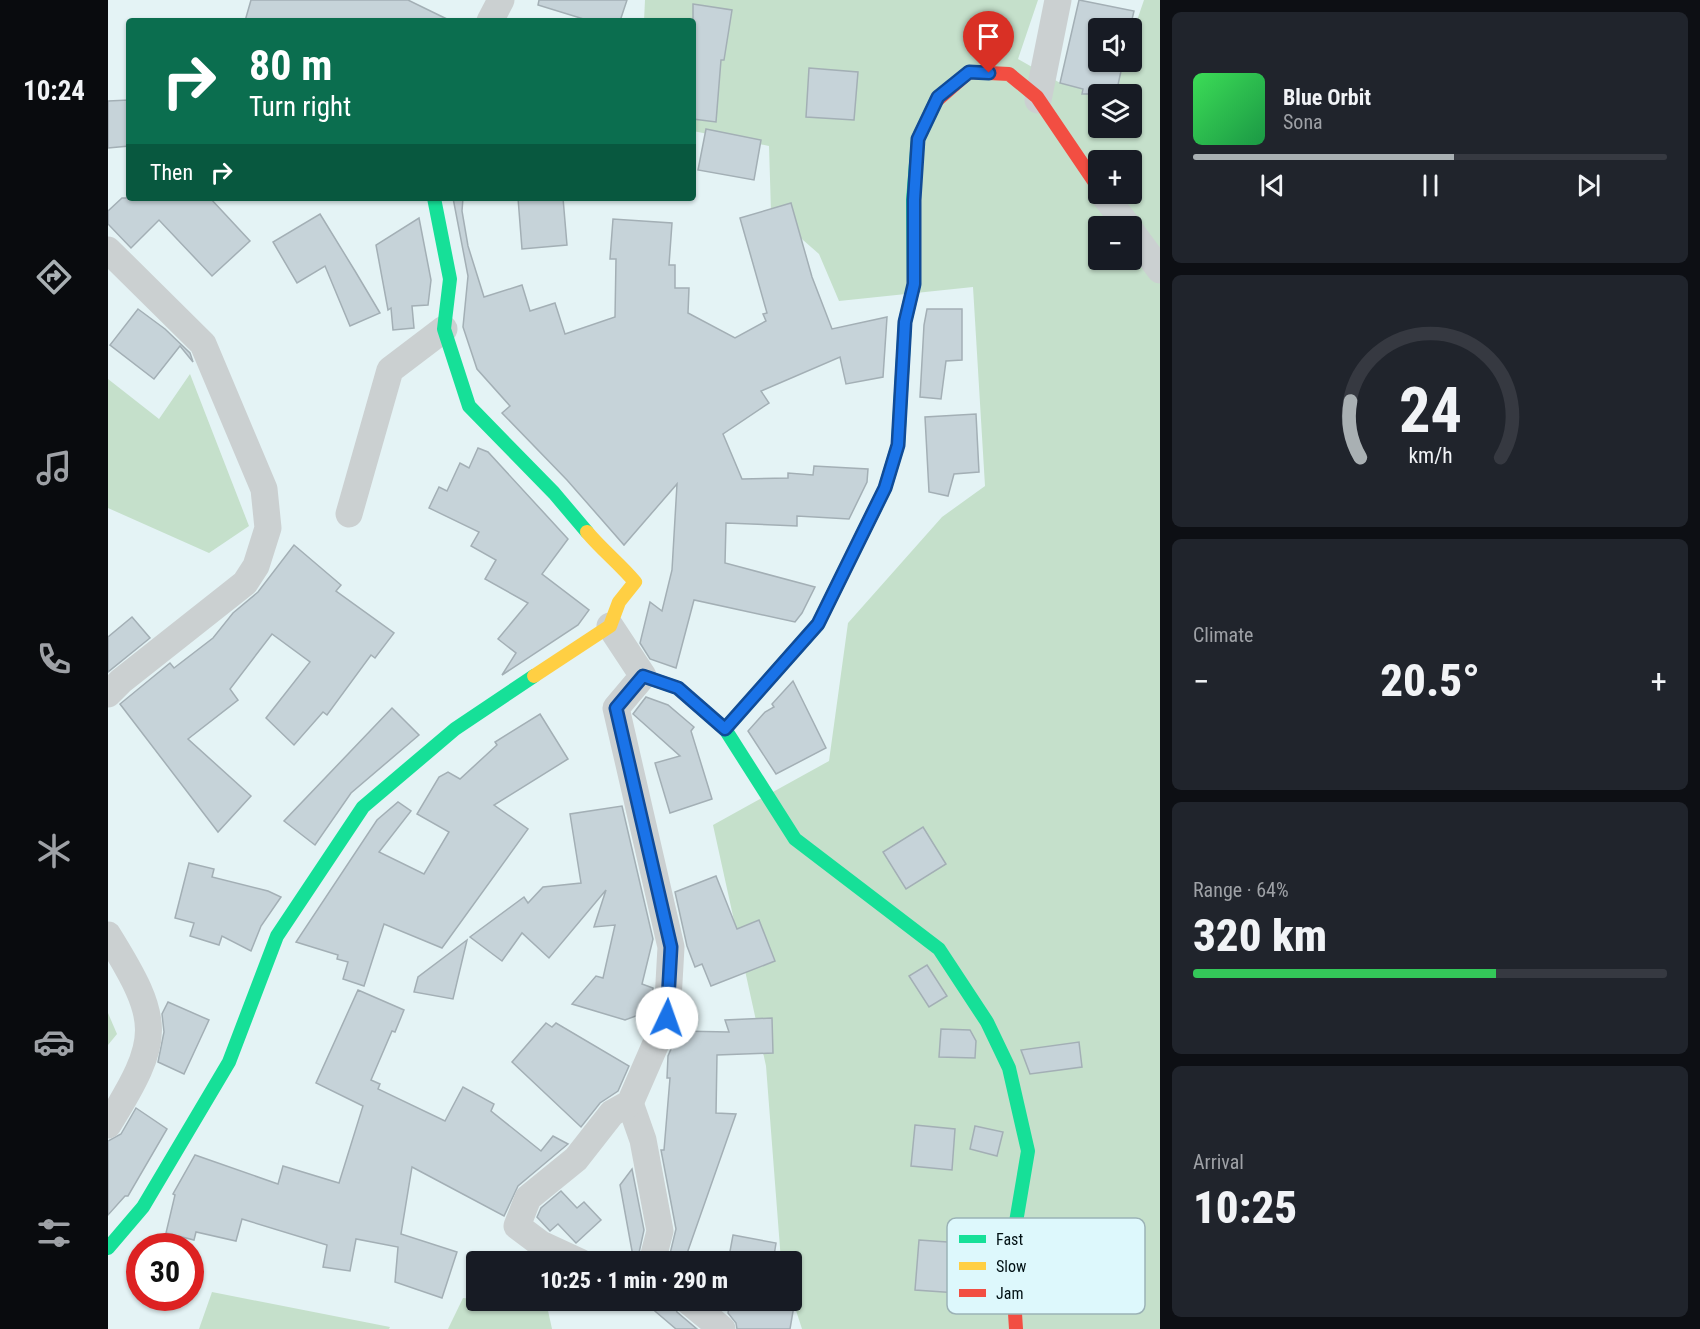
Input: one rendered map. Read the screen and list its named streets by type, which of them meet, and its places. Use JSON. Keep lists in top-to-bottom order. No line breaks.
{"legend":["Fast","Slow","Jam"],"page":{"tabs":"10:24","map_buttons":["+","−"],"turn":["80 m","Turn right"],"song":["Blue Orbit","Sona"],"then":"Then","tile":["Climate",["Range · 64%","320 km"],["Arrival","10:25"]],"heat":["−","20.5°","+"],"limit":"30","trip":"10:25 · 1 min · 290 m","gauge":["24","km/h"]}}
